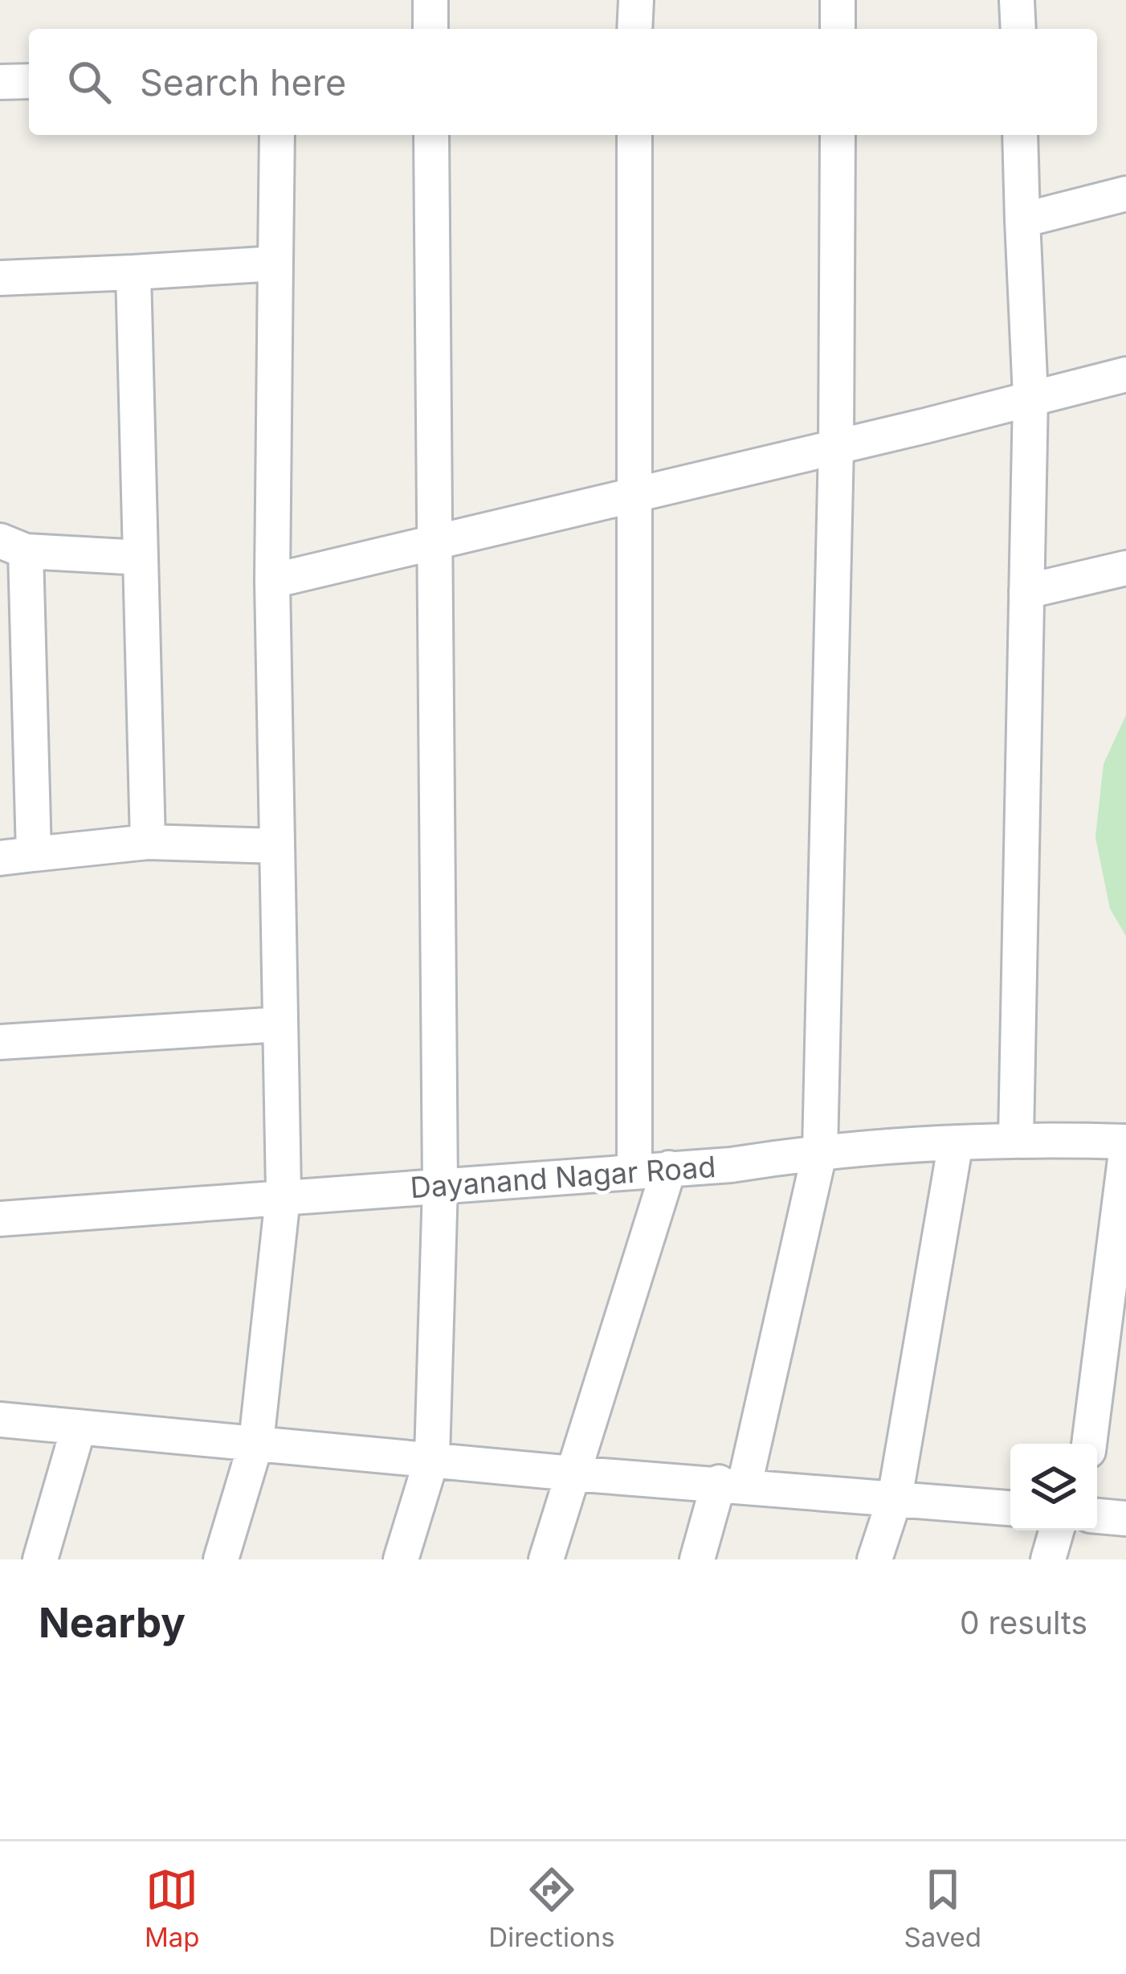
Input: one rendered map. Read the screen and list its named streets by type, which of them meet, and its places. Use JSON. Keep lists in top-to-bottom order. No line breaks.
{"streets":{"street":["Dayanand Nagar Road"]},"page":{"search":"Search here","heading":["Nearby","0 results"],"nav":["Map","Directions","Saved"]}}
